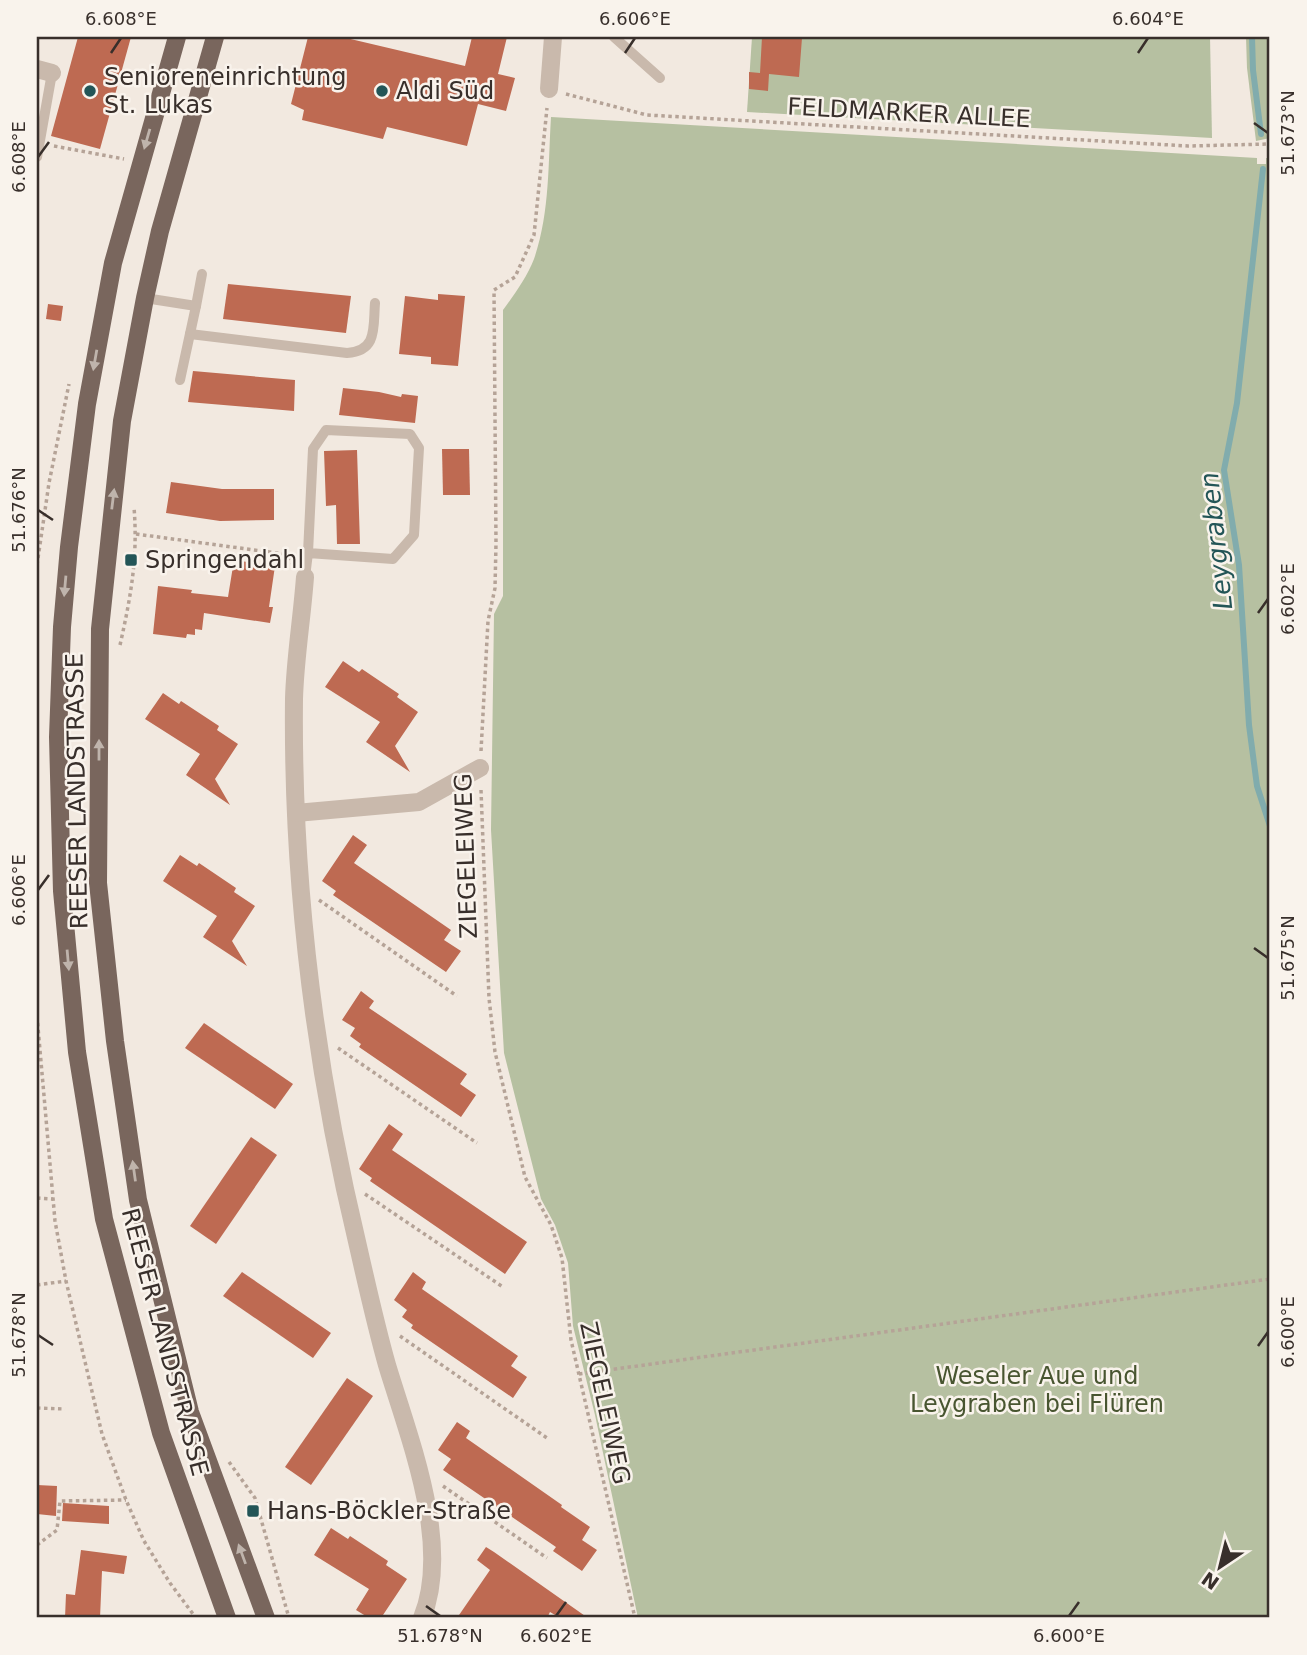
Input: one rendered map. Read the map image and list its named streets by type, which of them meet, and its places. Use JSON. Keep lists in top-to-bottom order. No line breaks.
{"streets":{"main road":["REESER LANDSTRASSE"],"path":["FELDMARKER ALLEE","ZIEGELEIWEG"]},"crossings":[["FELDMARKER ALLEE","ZIEGELEIWEG"]],"water":["Leygraben"],"parks":["Weseler Aue und Leygraben bei Flüren"],"places":{"other":["Senioreneinrichtung St. Lukas","Aldi Süd"],"transit":["Springendahl","Hans-Böckler-Straße"]},"north":"bottom left","coordinates":["6.608°E","6.606°E","6.604°E","51.673°N","51.676°N","6.602°E","51.675°N","6.600°E","51.678°N"]}
